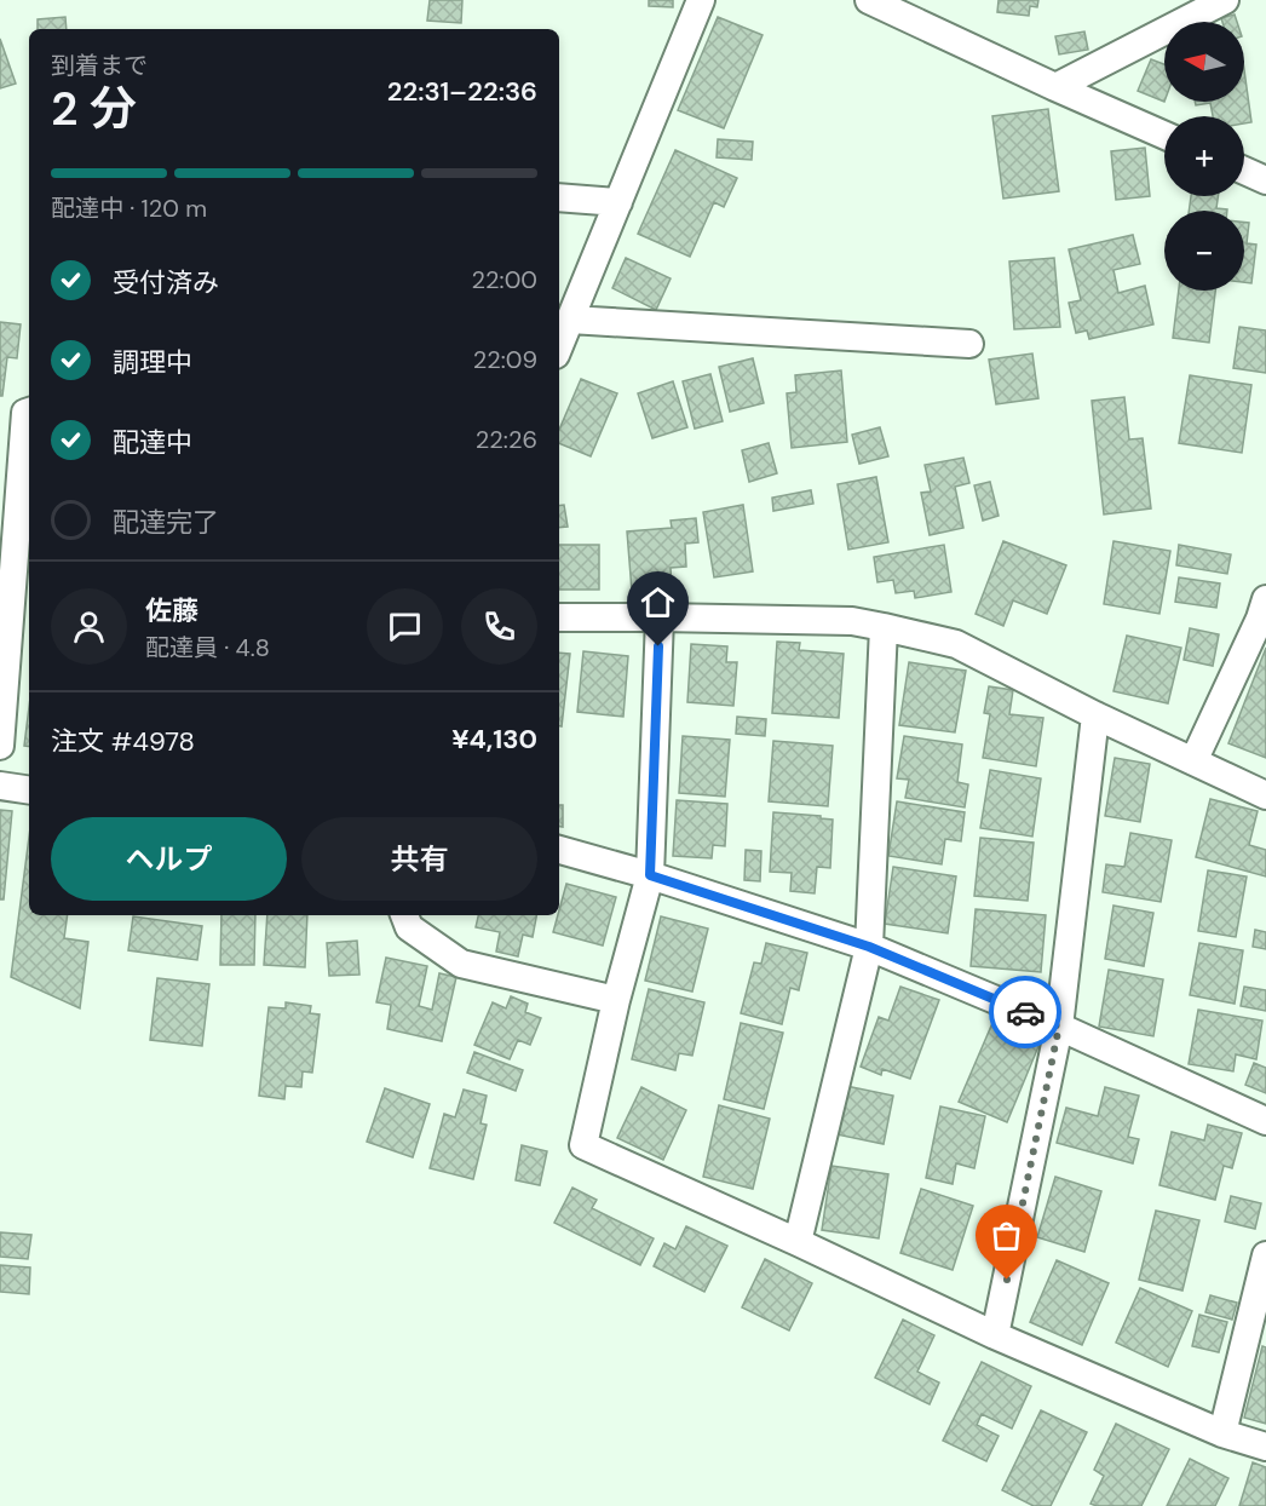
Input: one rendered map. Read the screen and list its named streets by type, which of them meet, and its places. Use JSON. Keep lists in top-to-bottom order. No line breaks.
{"north":"left","page":{"map_buttons":["+","−"],"heading":["2 分","到着まで","22:31–22:36"],"panel":["佐藤","配達員 · 4.8","注文 #4978","¥4,130"],"bar":"配達中 · 120 m","list":[["受付済み","22:00"],["調理中","22:09"],["配達中","22:26"],"配達完了"],"buttons":["ヘルプ","共有"]}}
